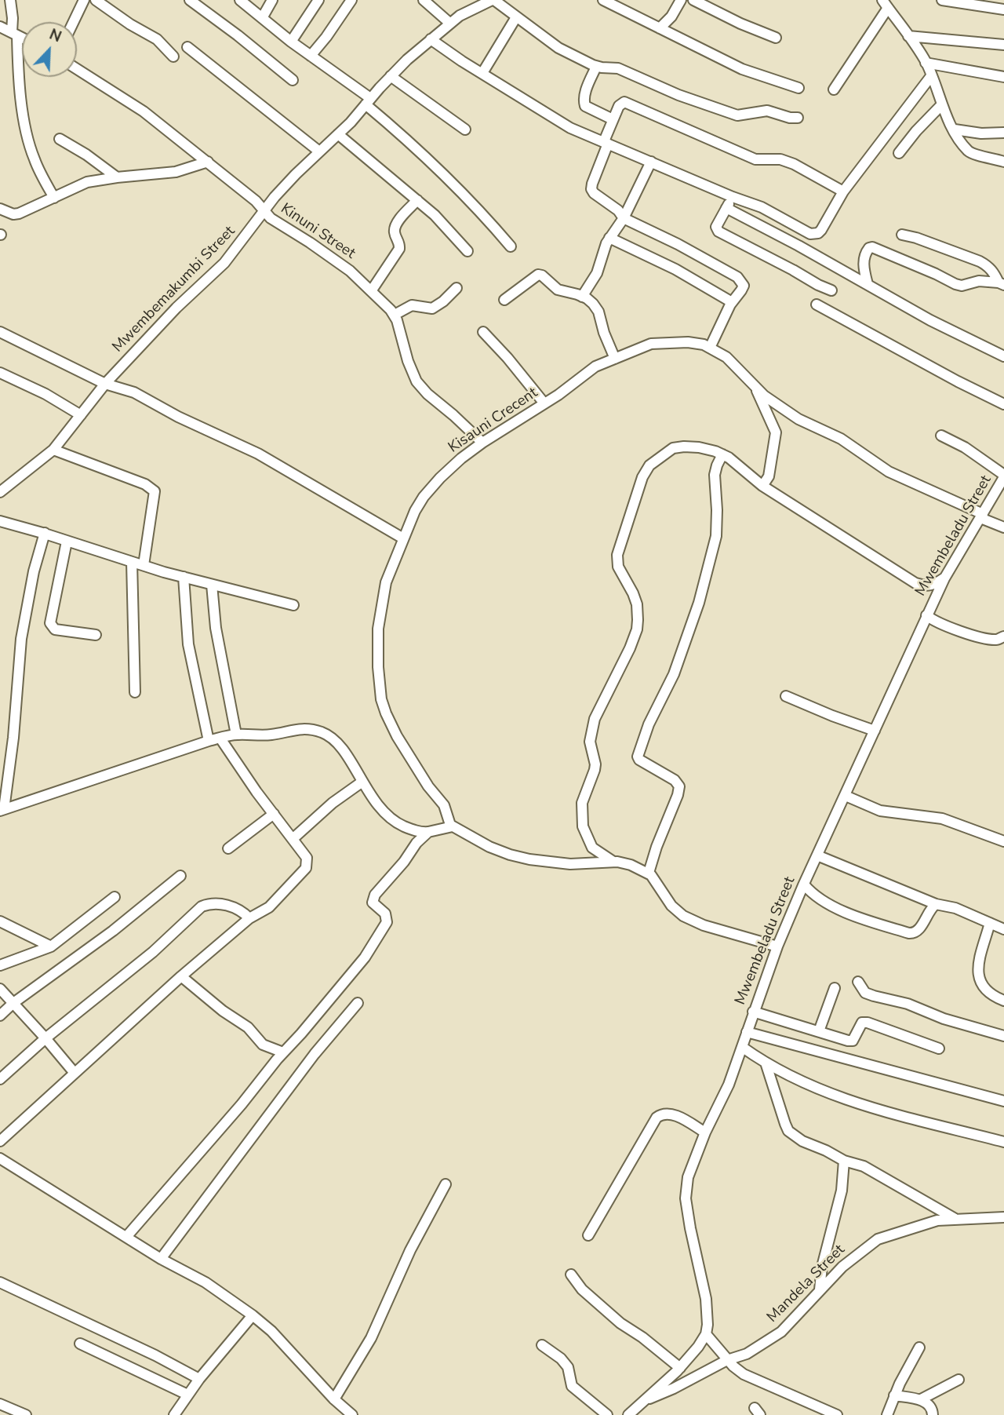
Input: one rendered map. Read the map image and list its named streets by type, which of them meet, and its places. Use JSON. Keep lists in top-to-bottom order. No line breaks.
{"streets":{"street":["Kinuni Street","Mwembemakumbi Street","Kisauni Crecent","Mwembeladu Street","Mandela Street"]},"crossings":[["Kinuni Street","Mwembemakumbi Street"],["Kinuni Street","Kisauni Crecent"],["Kisauni Crecent","Mwembeladu Street"]],"north":"top right"}
